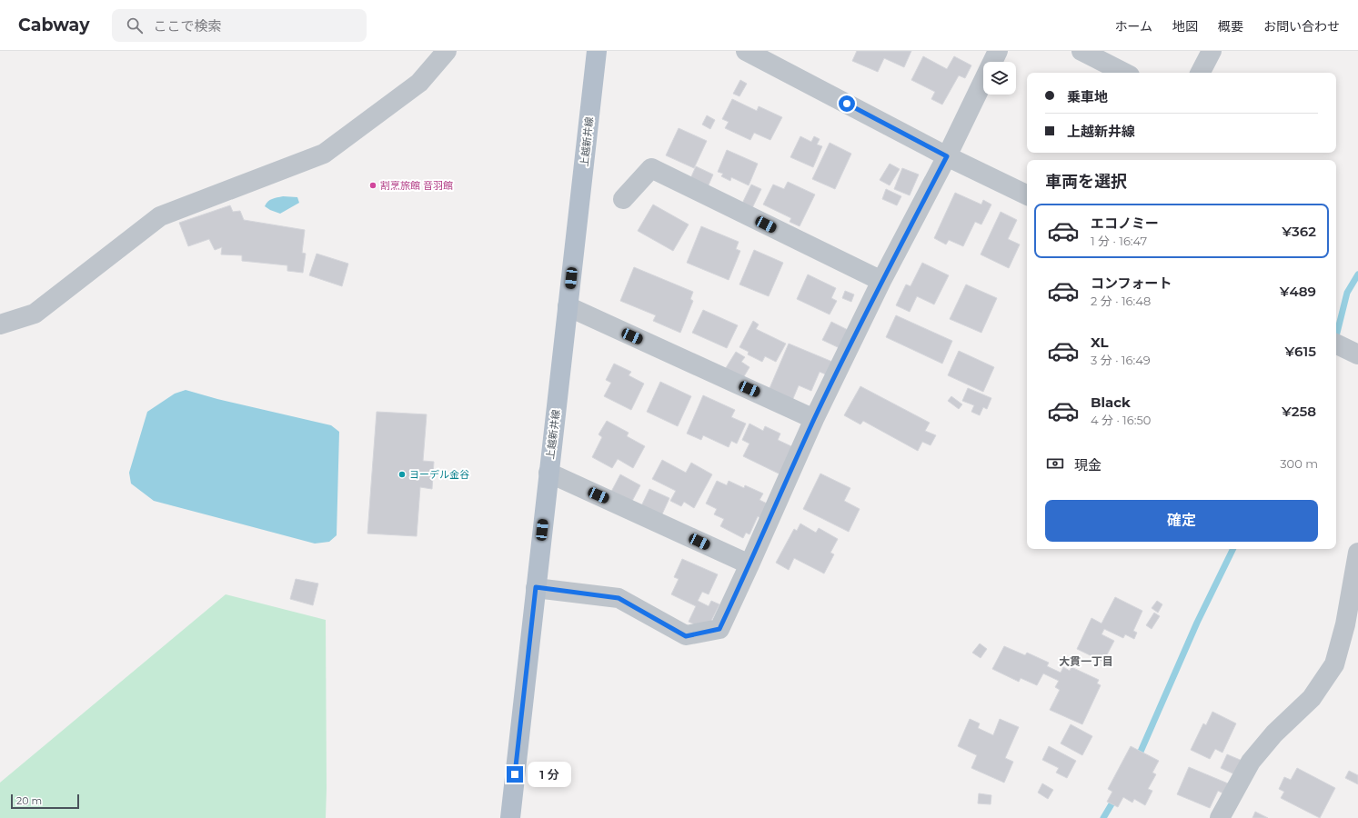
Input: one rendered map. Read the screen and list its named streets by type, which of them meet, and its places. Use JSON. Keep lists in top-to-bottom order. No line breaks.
{"streets":{"main road":["上越新井線"]},"districts":["大貫一丁目"],"places":["割烹旅館 音羽館","ヨーデル金谷"],"scale_bar":"20 m","page":{"header":"Cabway","search":"ここで検索","nav":["ホーム","地図","概要","お問い合わせ"],"banner":["乗車地","上越新井線"],"heading":"車両を選択","list":[{"name":"エコノミー","note":"1 分 · 16:47","value":"¥362"},{"name":"コンフォート","note":"2 分 · 16:48","value":"¥489"},{"name":"XL","note":"3 分 · 16:49","value":"¥615"},{"name":"Black","note":"4 分 · 16:50","value":"¥258"}],"pay":["現金","300 m"],"buttons":"確定","bubble":"1 分","scale":"20 m"}}
